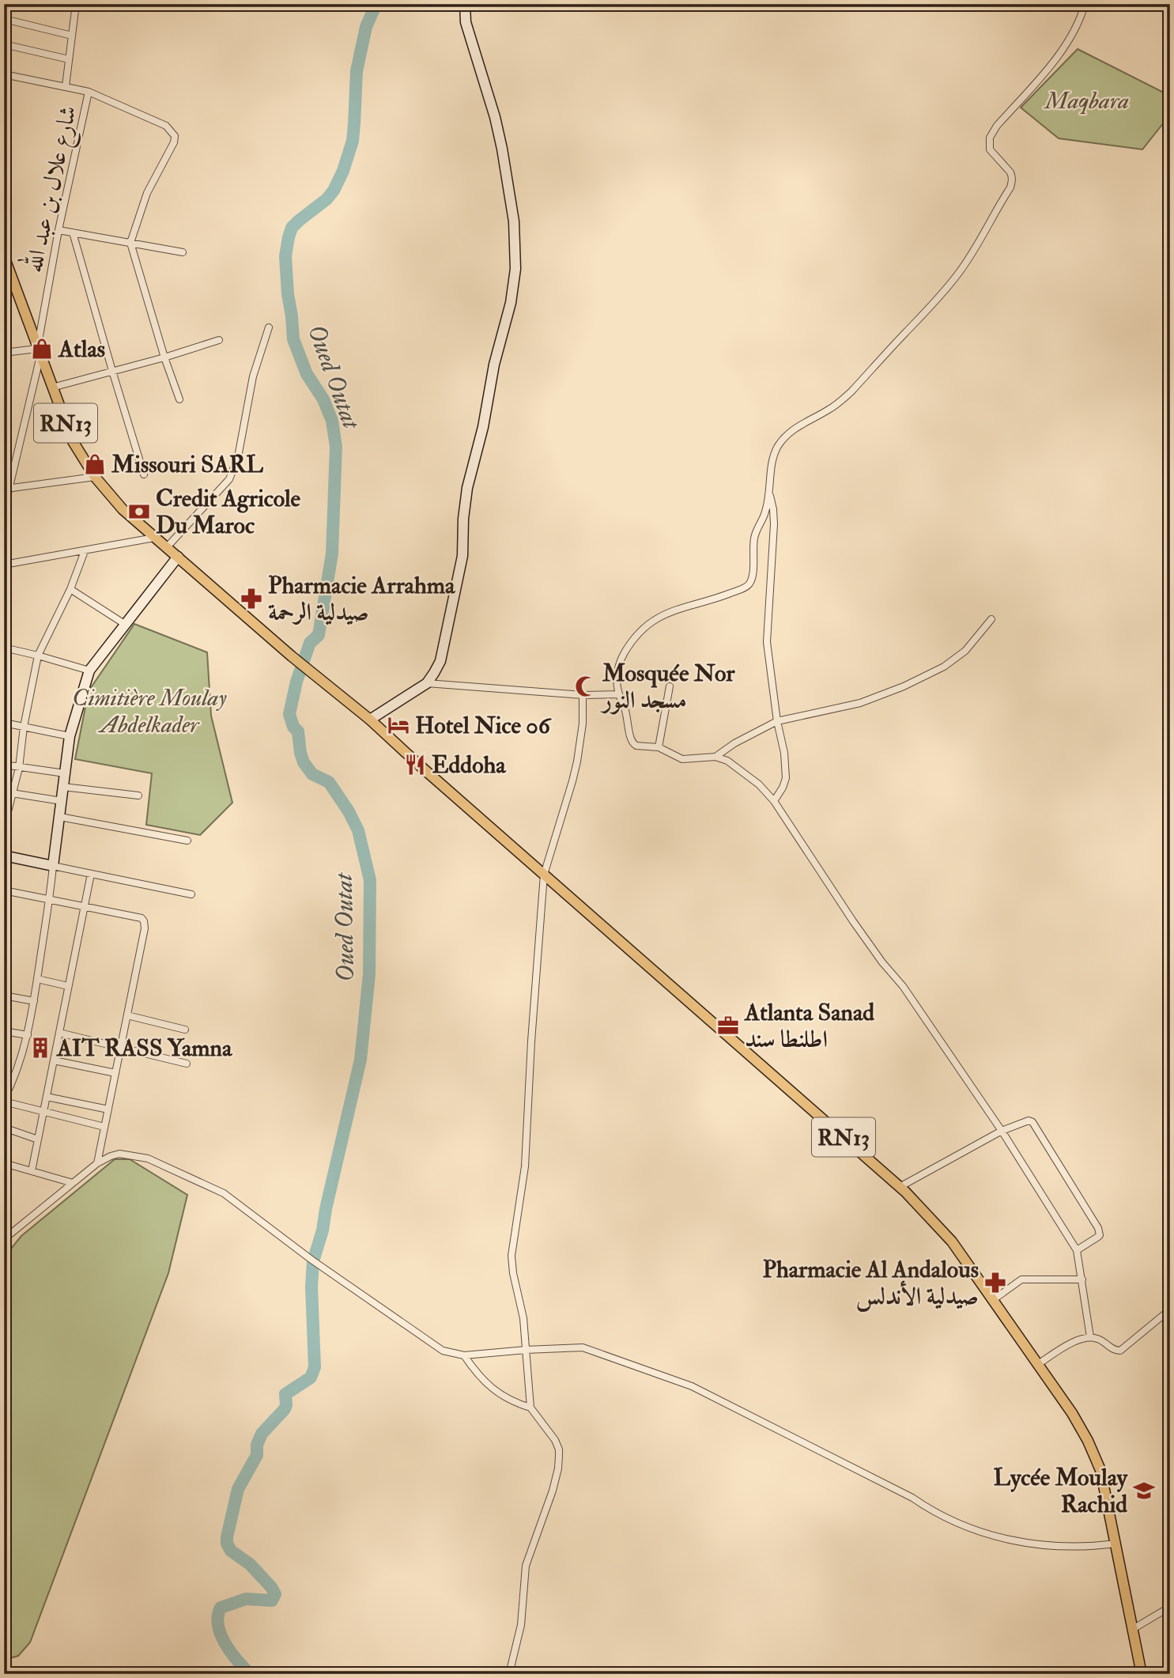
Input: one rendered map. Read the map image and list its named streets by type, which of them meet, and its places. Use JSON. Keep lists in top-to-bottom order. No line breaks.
{"streets":{"main road":["RN13"],"street":["شارع علال بن عبد الله"]},"crossings":[["شارع علال بن عبد الله","RN13"]],"water":["Oued Outat"],"parks":["Maqbara","Cimitière Moulay Abdelkader"],"places":{"shop":["Atlas","Missouri SARL"],"bank":["Credit Agricole Du Maroc"],"pharmacy":["Pharmacie Arrahma صيدلية الرحمة","Pharmacie Al Andalous صيدلية الأندلس"],"mosque":["Mosquée Nor مسجد النور"],"hotel":["Hotel Nice 06"],"restaurant":["Eddoha"],"office":["Atlanta Sanad اطلنطا سند"],"building":["AIT RASS Yamna"],"school or university":["Lycée Moulay Rachid"]}}
